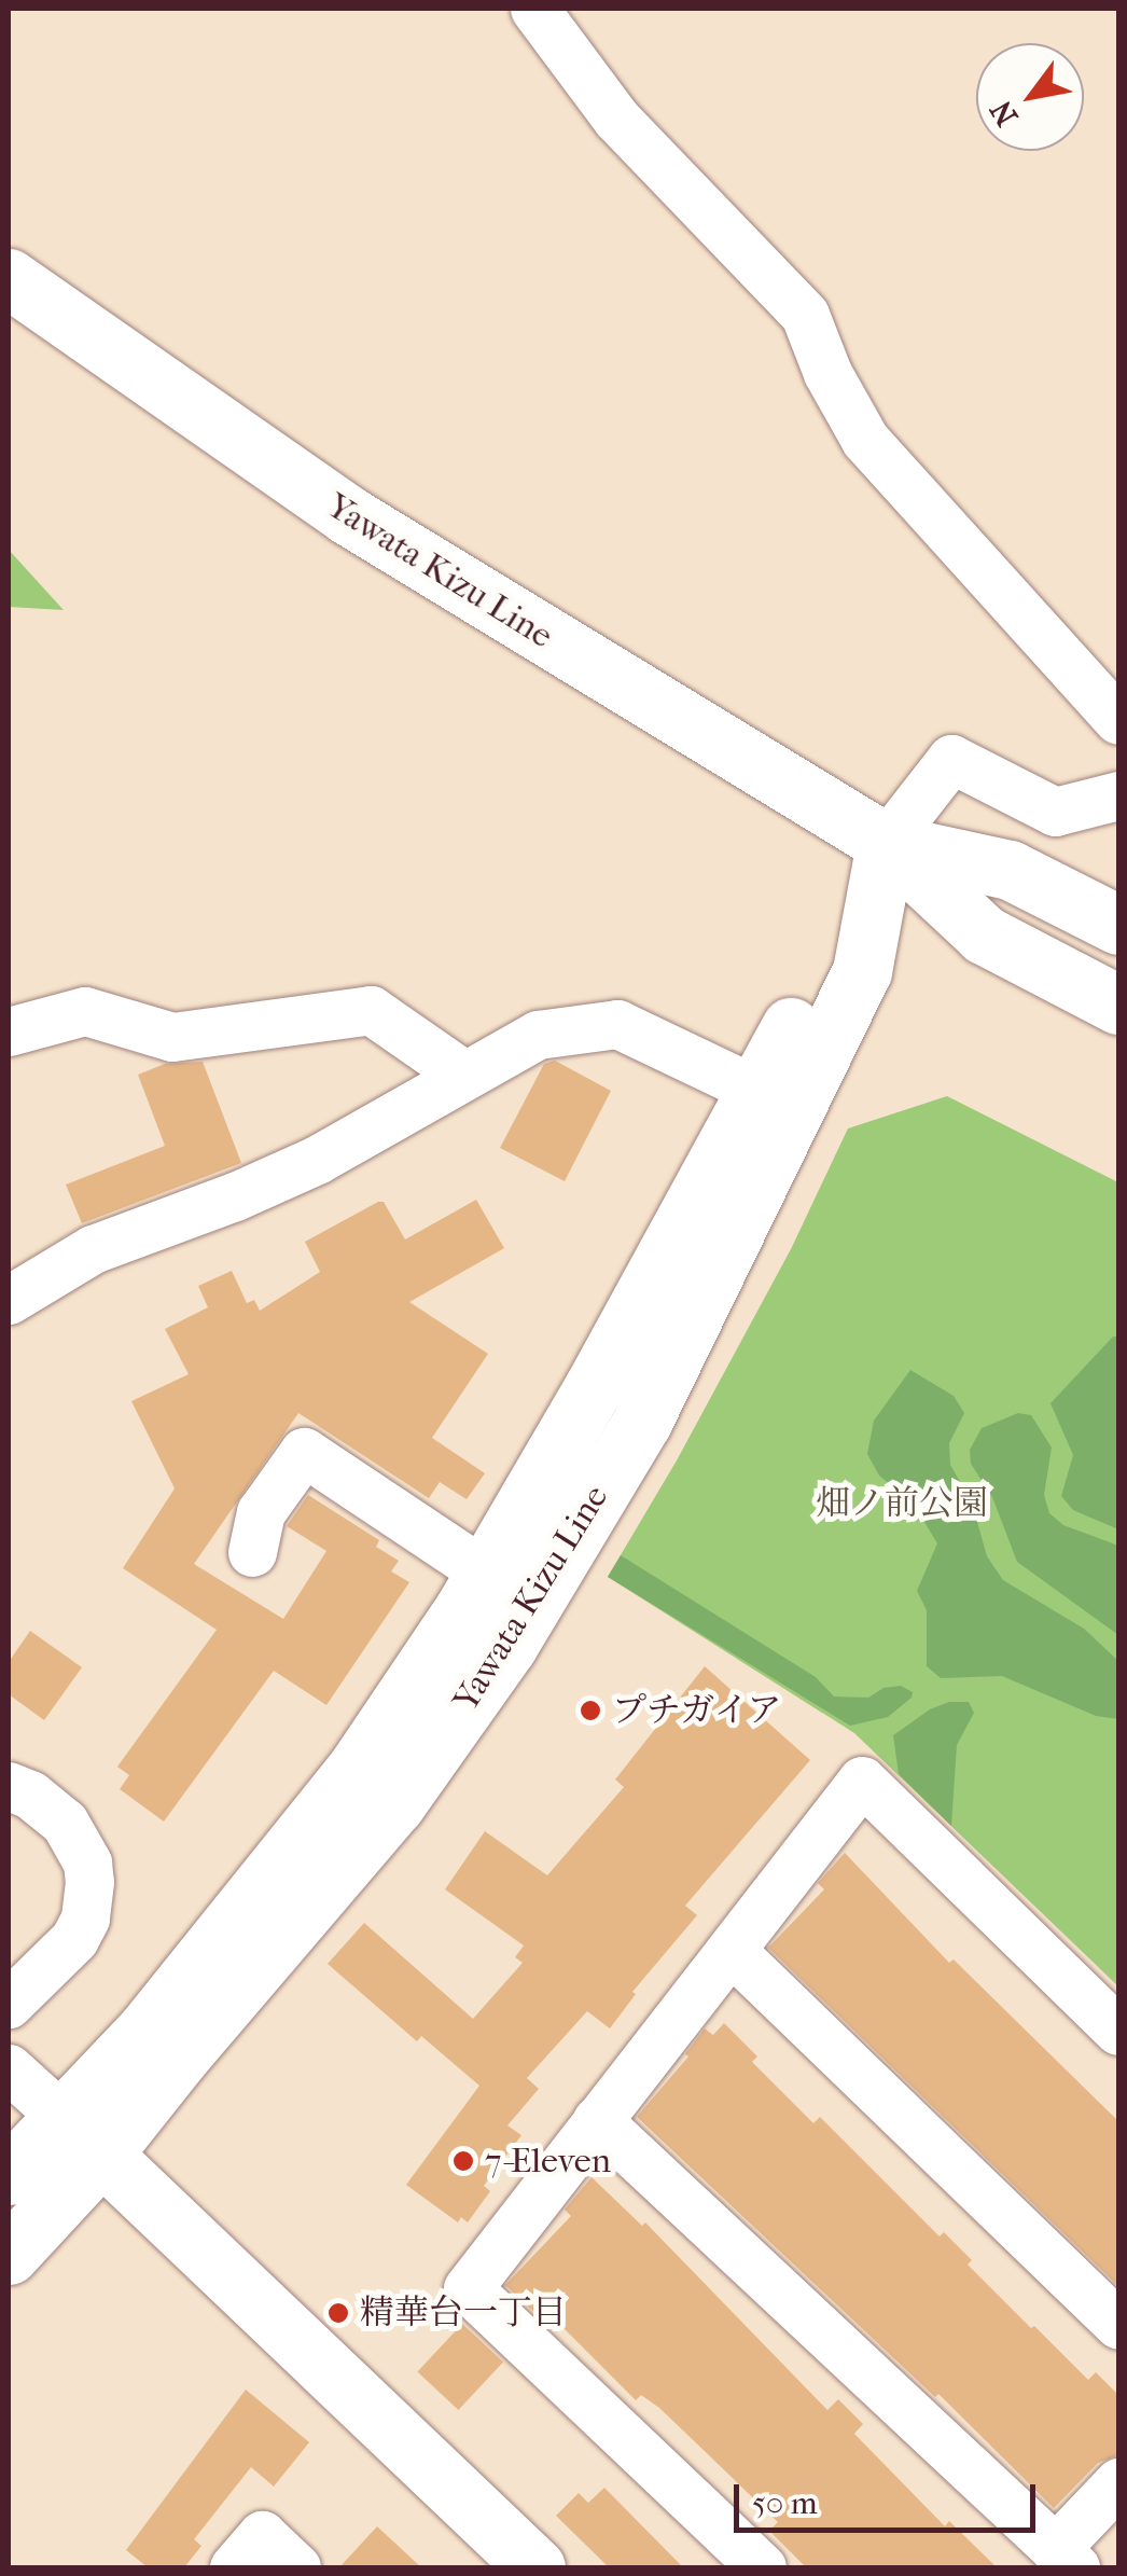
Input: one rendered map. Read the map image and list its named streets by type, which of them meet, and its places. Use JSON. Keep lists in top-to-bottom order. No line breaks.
{"streets":{"main road":["Yawata Kizu Line"]},"parks":["畑ノ前公園"],"places":["プチガイア","7-Eleven","精華台一丁目"],"scale_bar":"50 m","north":"bottom left"}
